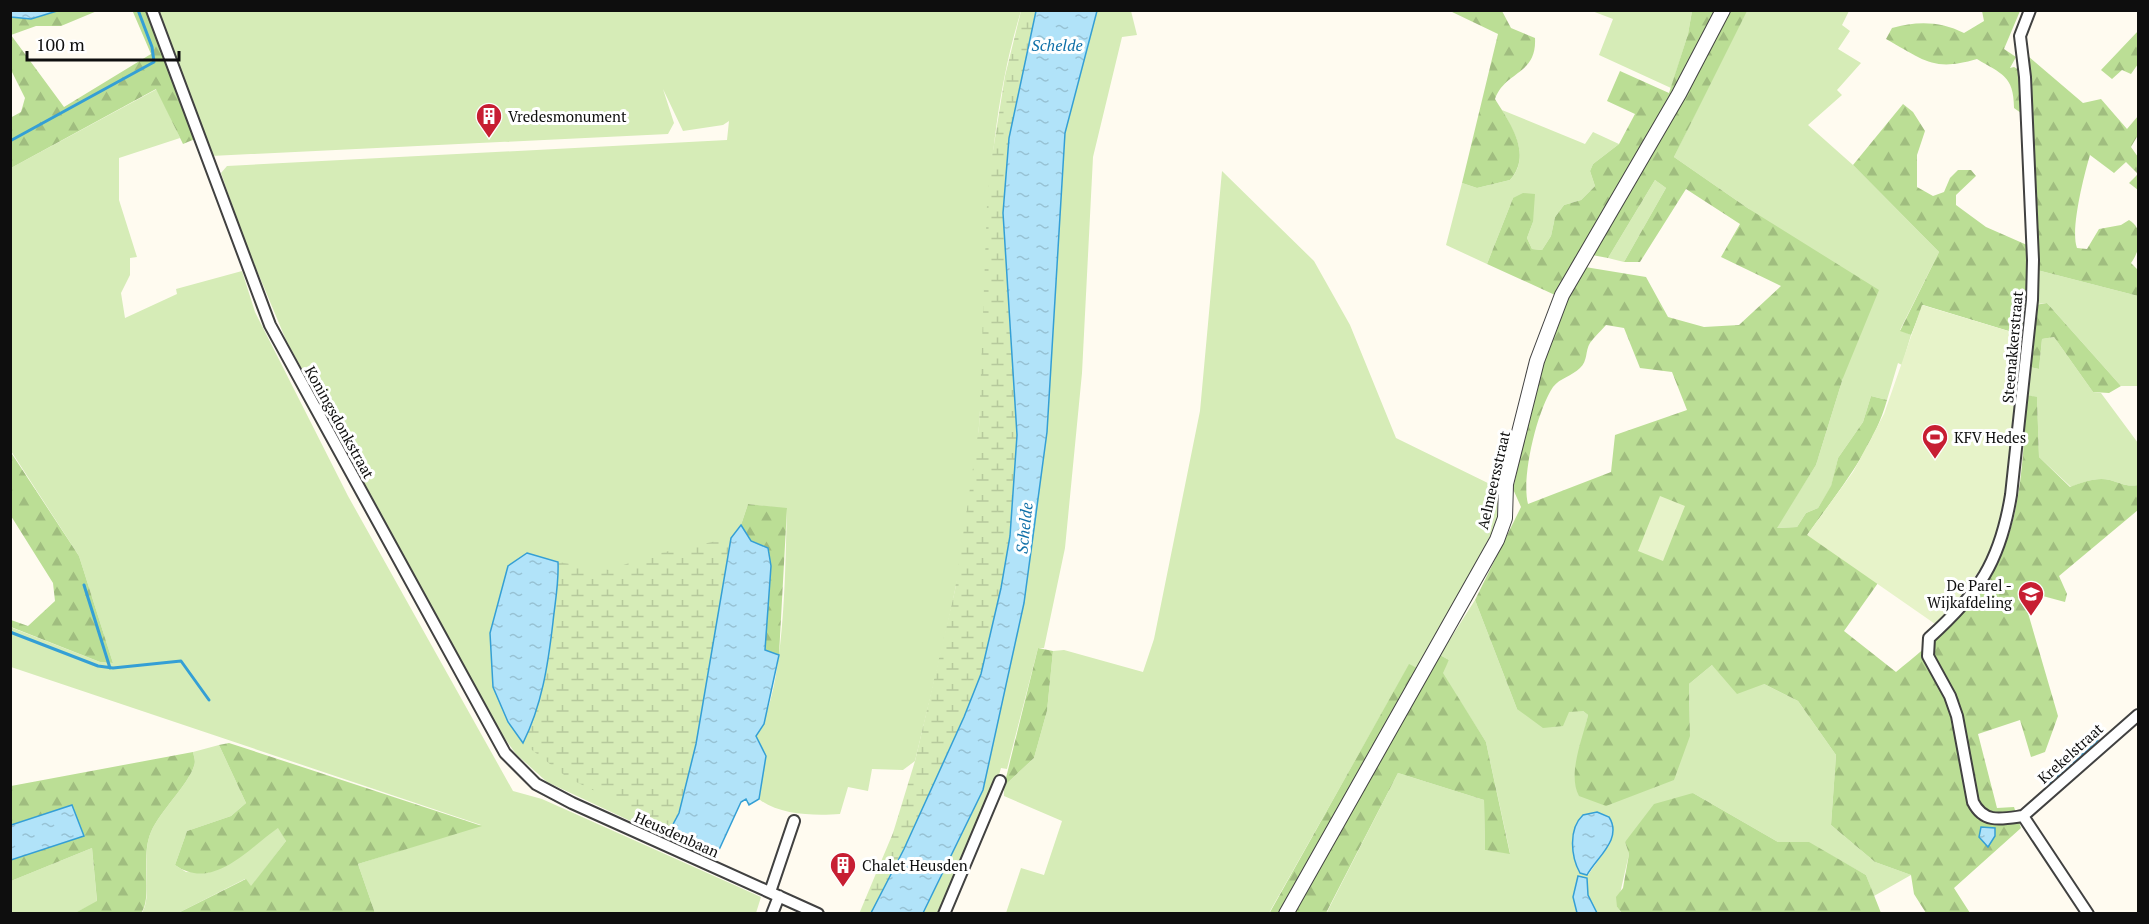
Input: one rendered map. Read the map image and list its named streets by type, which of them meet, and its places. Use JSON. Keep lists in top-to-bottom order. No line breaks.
{"streets":{"street":["Steenakkerstraat","Koningsdonkstraat","Aelmeersstraat","Krekelstraat","Heusdenbaan"]},"crossings":[["Steenakkerstraat","Krekelstraat"],["Koningsdonkstraat","Heusdenbaan"]],"water":["Schelde"],"places":{"building":["Vredesmonument","Chalet Heusden"],"sports":["KFV Hedes"],"school or university":["De Parel - Wijkafdeling"]},"scale_bar":"100 m"}
